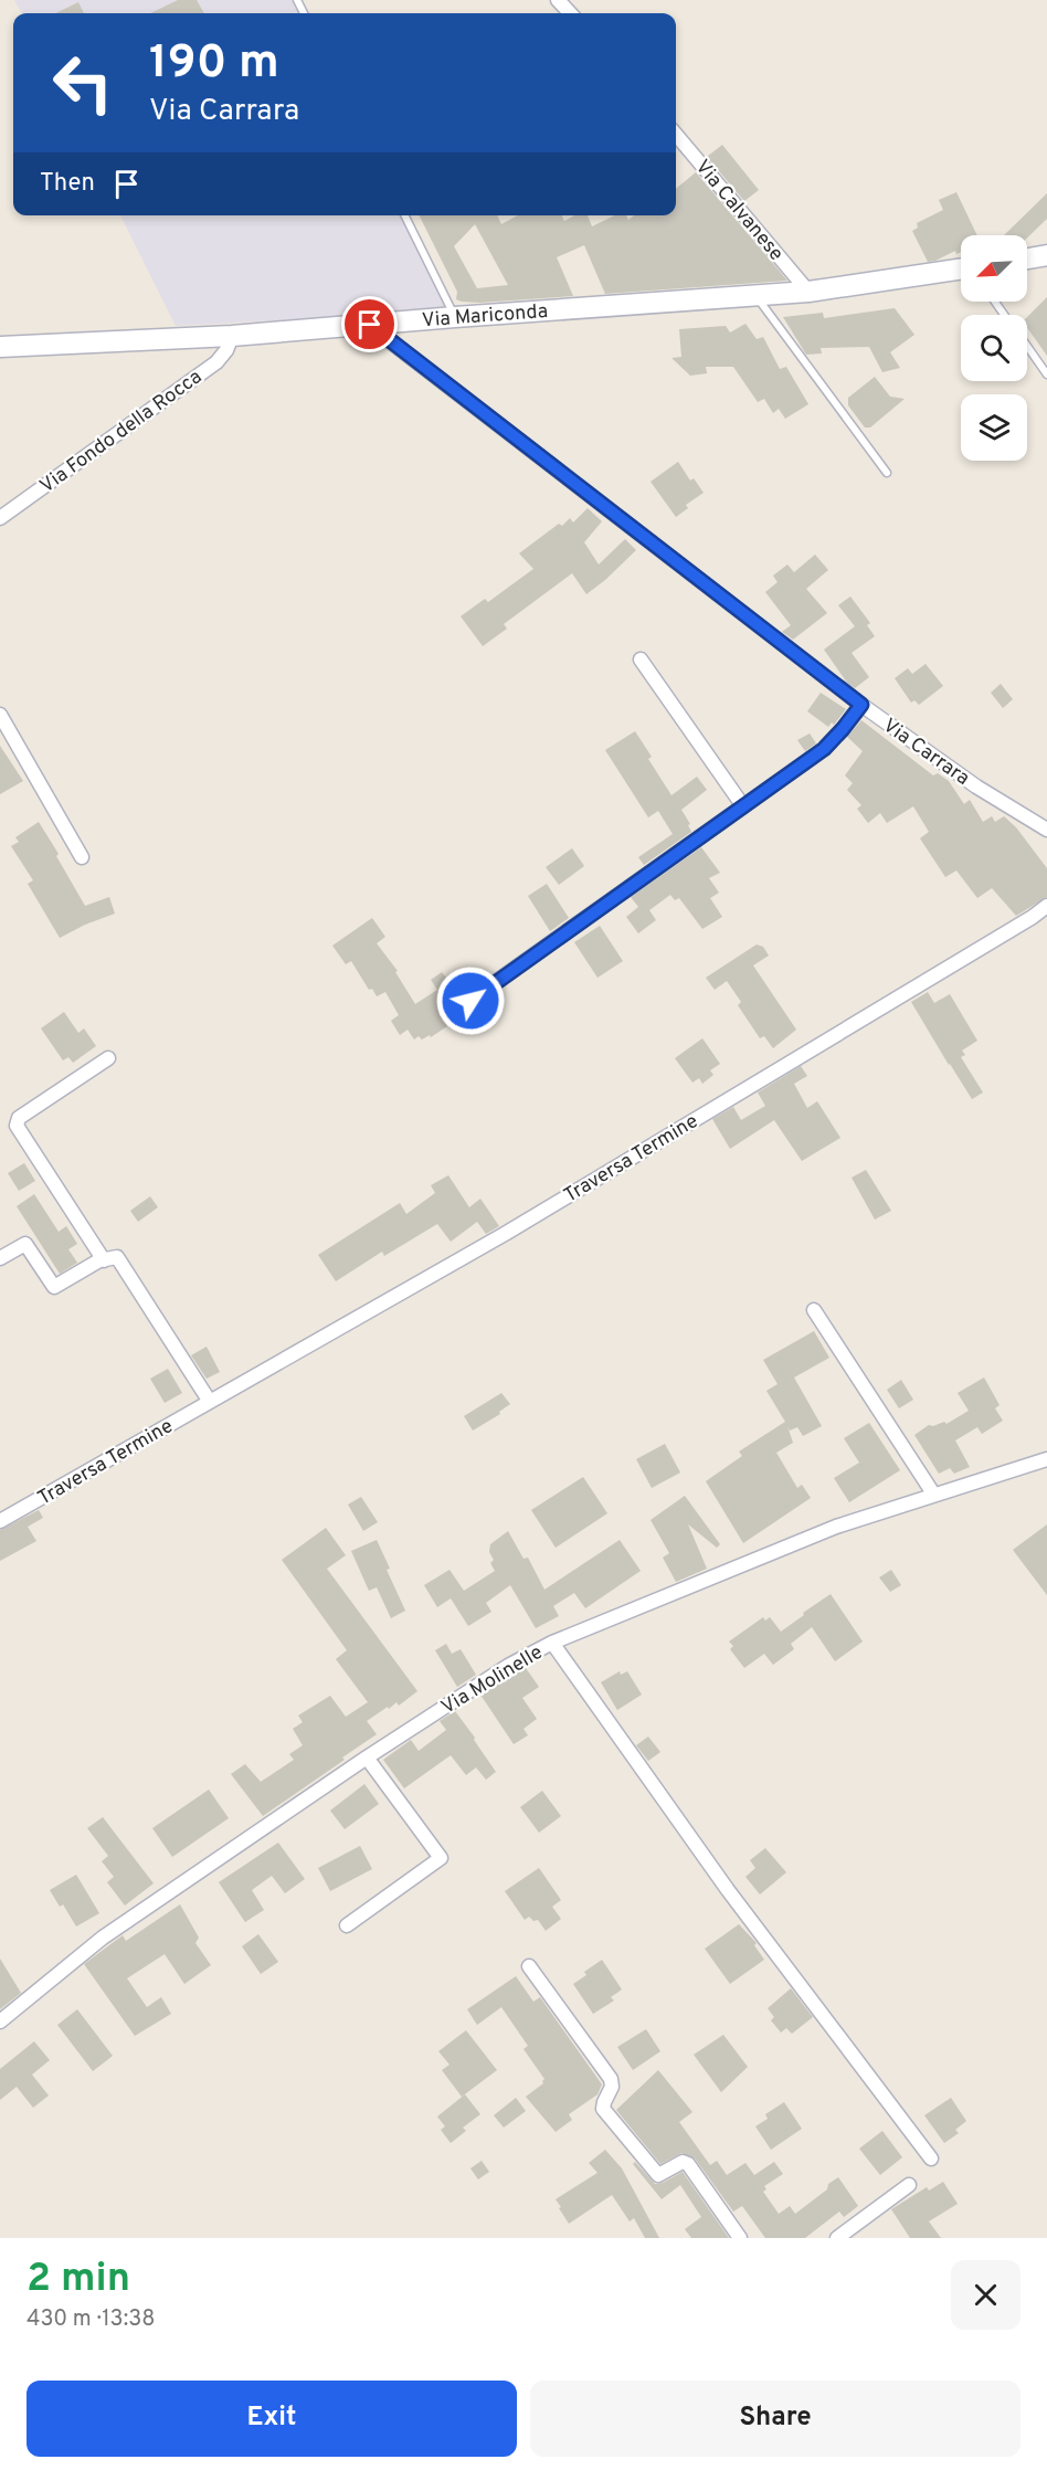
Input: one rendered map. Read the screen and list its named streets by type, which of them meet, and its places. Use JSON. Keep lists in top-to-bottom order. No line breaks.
{"streets":{"street":["Via Calvanese","Via Mariconda","Via Fondo della Rocca","Via Carrara","Traversa Termine","Via Molinelle"]},"crossings":[["Via Calvanese","Via Mariconda"],["Via Mariconda","Via Fondo della Rocca"],["Via Mariconda","Via Carrara"]],"north":"bottom left","page":{"turn":["190 m","Via Carrara"],"then":"Then","heading":["2 min","430 m · 13:38"],"buttons":["Exit","Share"]}}
